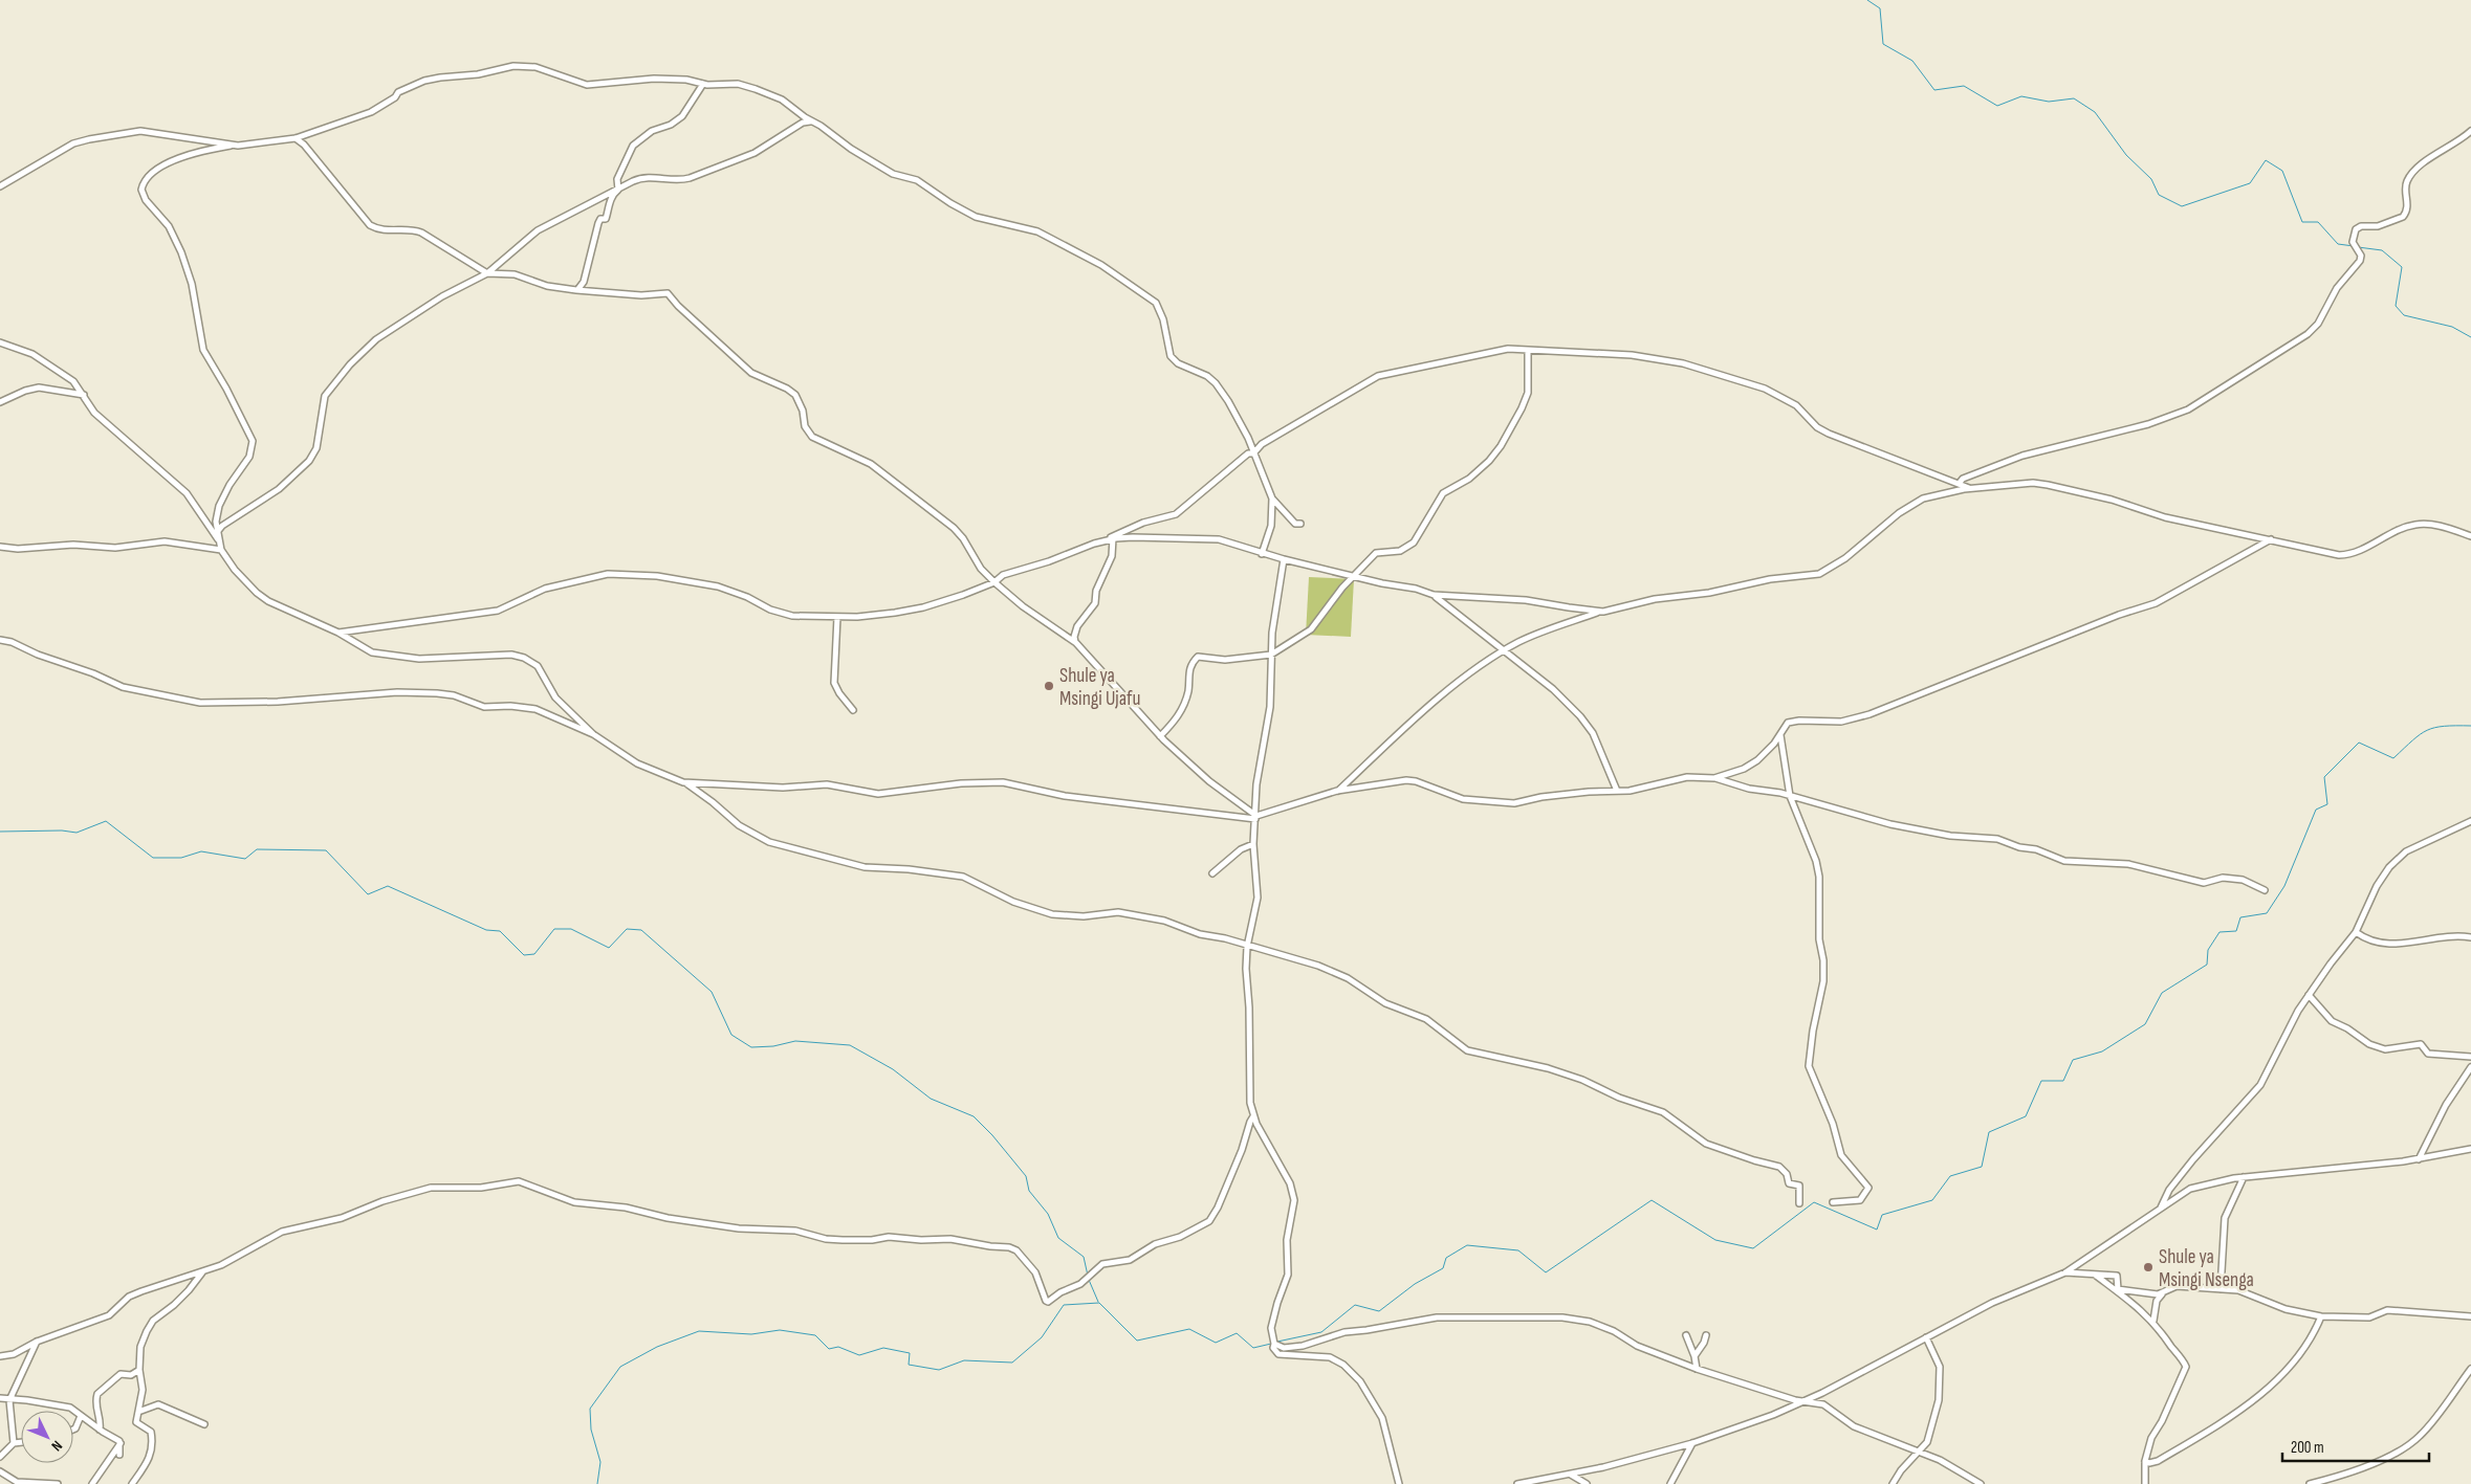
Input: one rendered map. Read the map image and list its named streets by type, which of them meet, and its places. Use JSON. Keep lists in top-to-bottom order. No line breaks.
{"places":["Shule ya Msingi Ujafu","Shule ya Msingi Nsenga"],"scale_bar":"200 m","north":"bottom right"}
